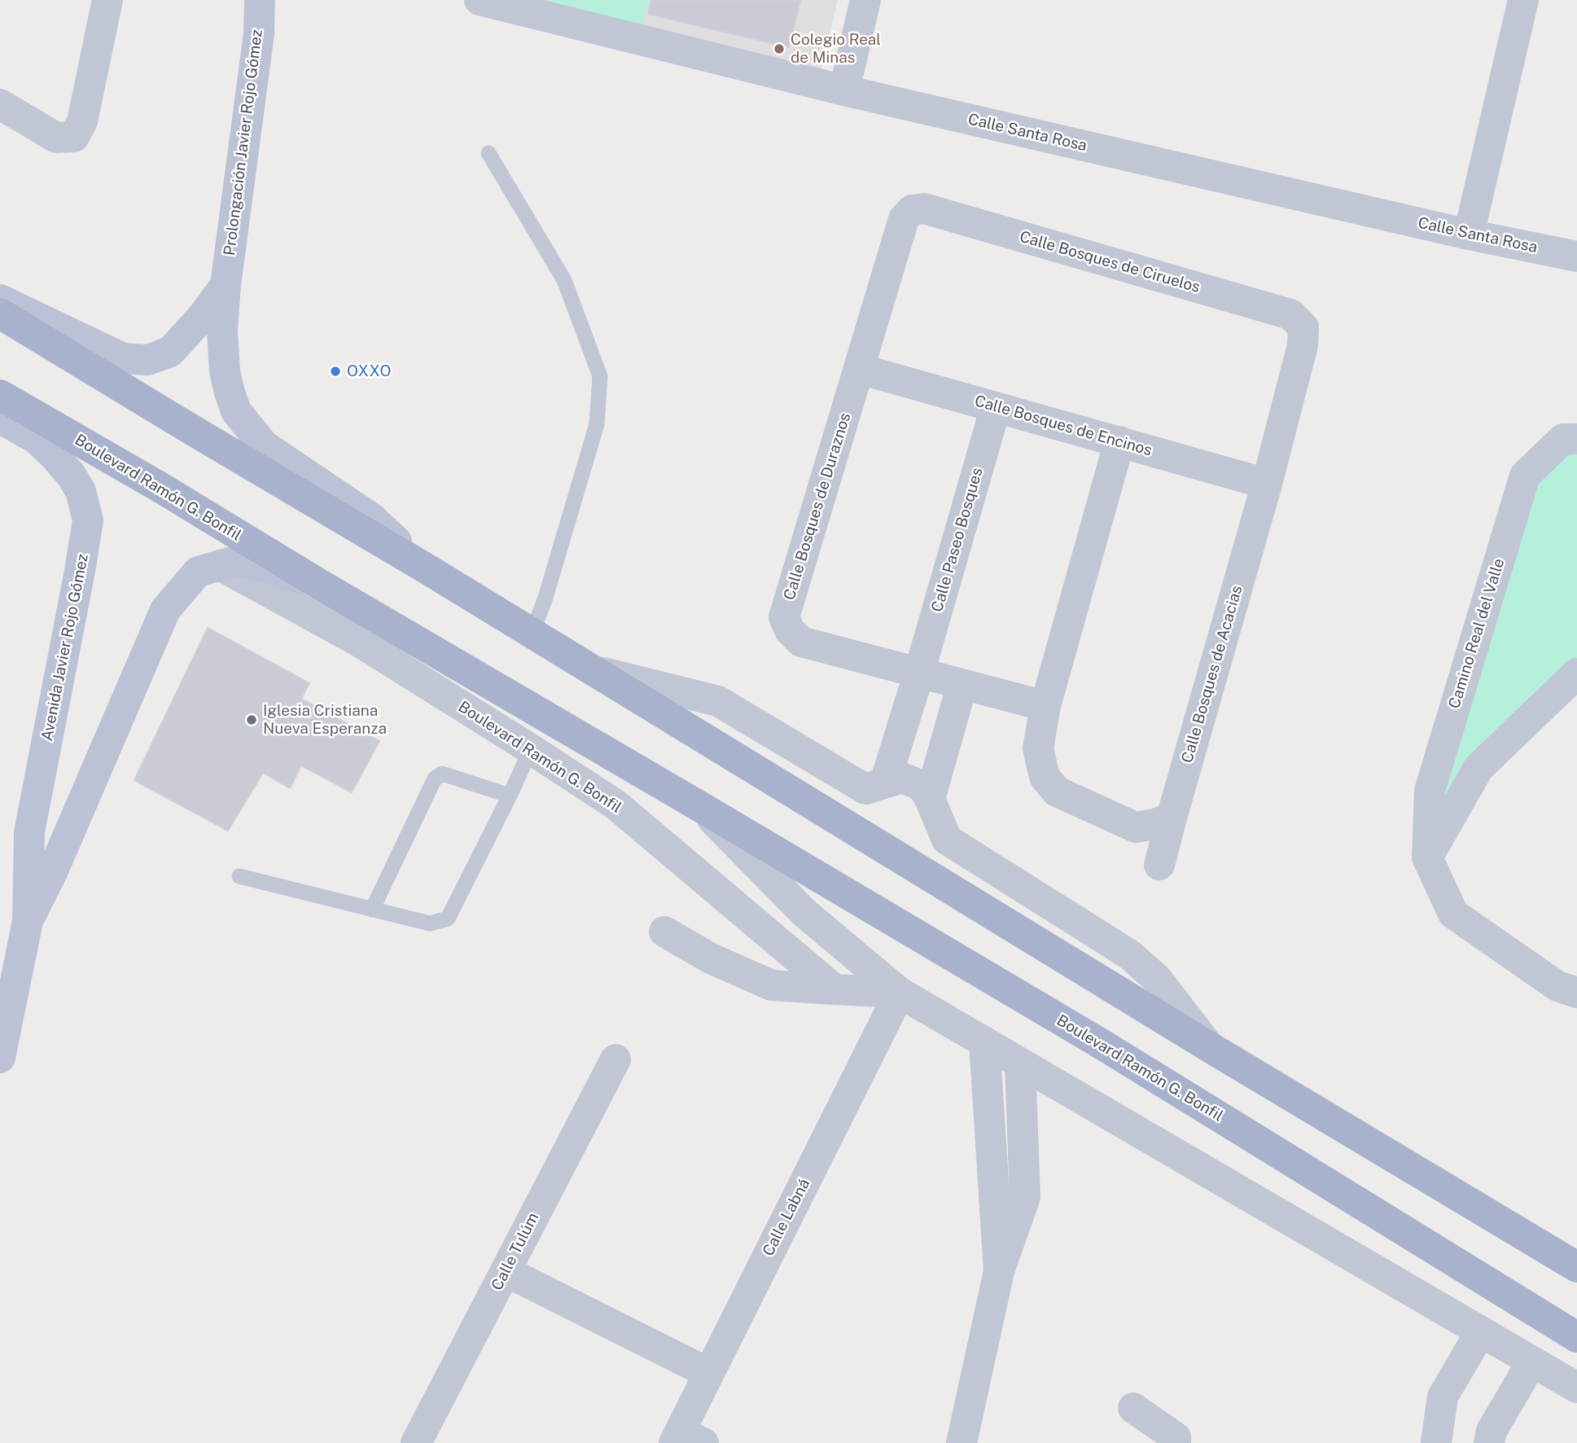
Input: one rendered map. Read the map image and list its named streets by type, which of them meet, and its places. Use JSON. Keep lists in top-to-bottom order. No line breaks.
{"streets":{"main road":["Boulevard Ramón G. Bonfil"],"street":["Calle Santa Rosa","Prolongación Javier Rojo Gómez","Calle Bosques de Ciruelos","Calle Bosques de Encinos","Calle Bosques de Duraznos","Calle Paseo Bosques","Camino Real del Valle","Avenida Javier Rojo Gómez","Calle Bosques de Acacias","Calle Labná","Calle Tulúm"]},"crossings":[["Calle Bosques de Ciruelos","Calle Bosques de Duraznos"],["Calle Bosques de Ciruelos","Calle Bosques de Acacias"],["Calle Bosques de Encinos","Calle Bosques de Duraznos"],["Calle Bosques de Encinos","Calle Paseo Bosques"],["Calle Bosques de Encinos","Calle Bosques de Acacias"],["Boulevard Ramón G. Bonfil","Avenida Javier Rojo Gómez"],["Boulevard Ramón G. Bonfil","Calle Labná"],["Calle Bosques de Duraznos","Calle Paseo Bosques"]],"places":["Colegio Real de Minas","OXXO","Iglesia Cristiana Nueva Esperanza"]}
